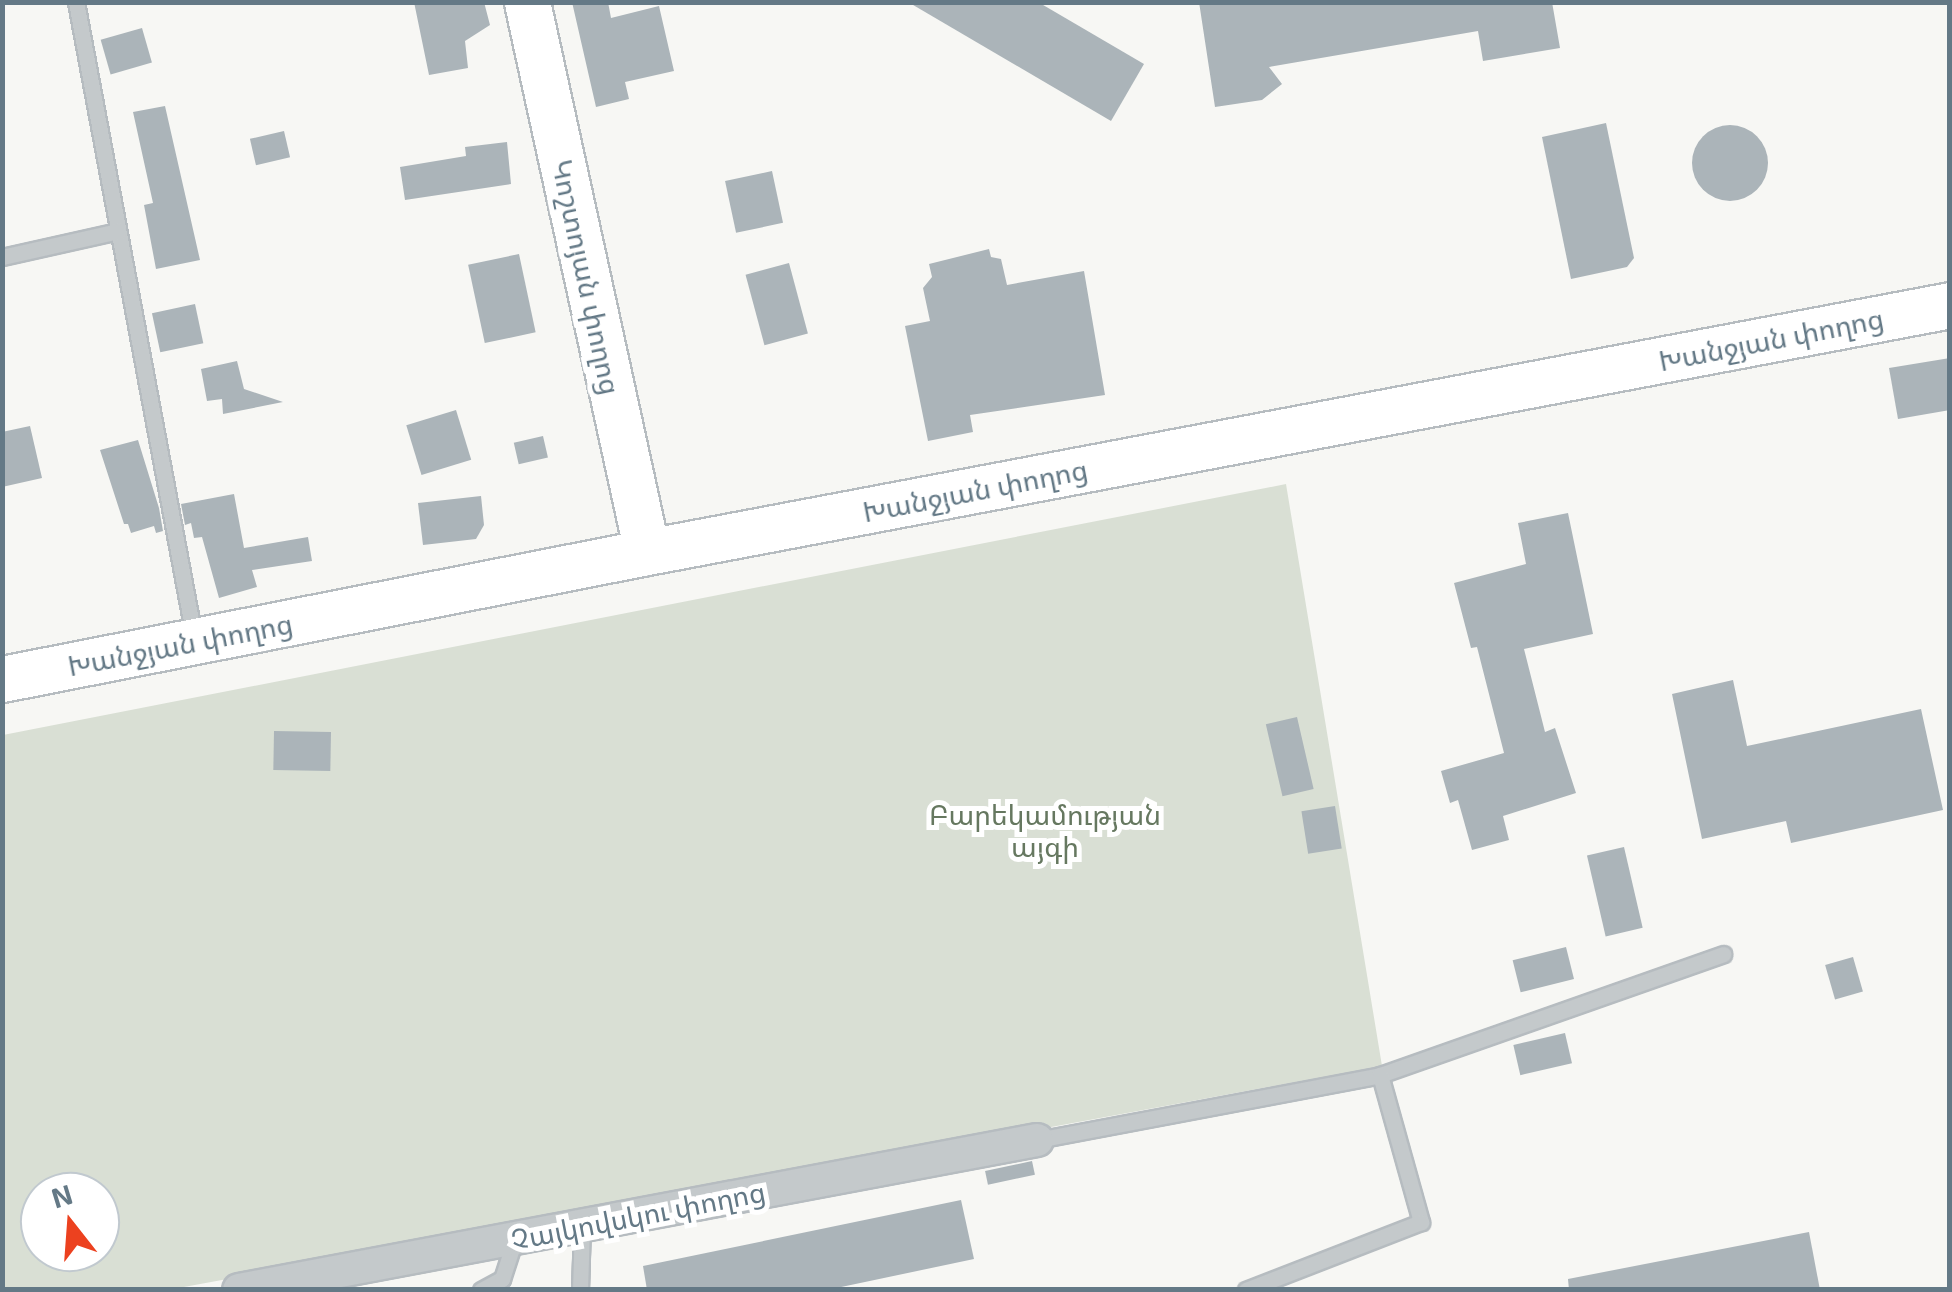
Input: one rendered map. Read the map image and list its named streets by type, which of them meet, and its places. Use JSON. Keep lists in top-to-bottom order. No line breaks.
{"streets":{"main road":["Կոշտոյան փողոց","Խանջյան փողոց"],"street":["Չայկովսկու փողոց"]},"crossings":[["Կոշտոյան փողոց","Խանջյան փողոց"]],"parks":["Բարեկամության այգի"],"north":"top"}
